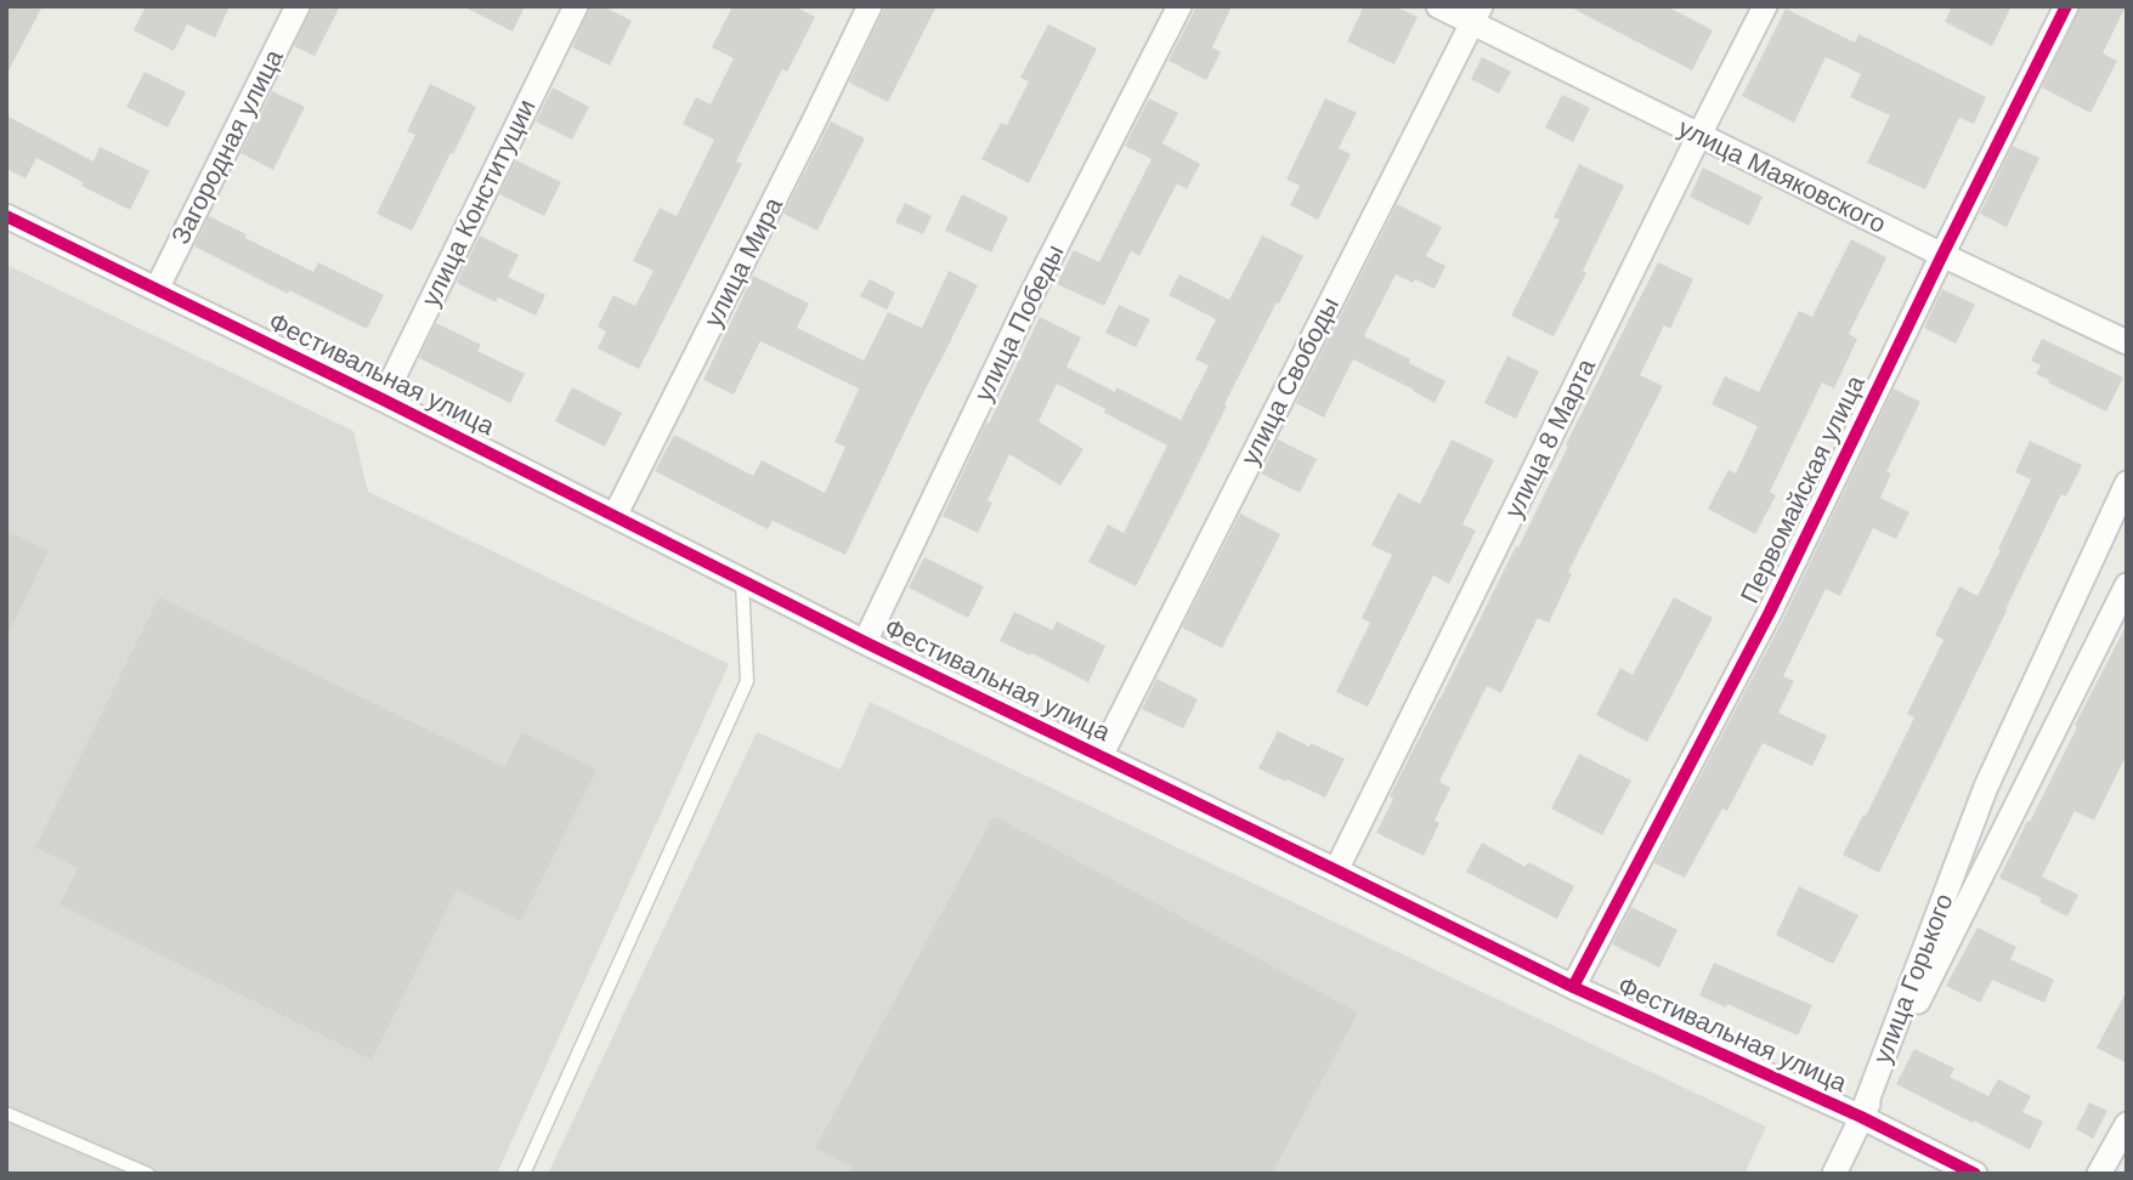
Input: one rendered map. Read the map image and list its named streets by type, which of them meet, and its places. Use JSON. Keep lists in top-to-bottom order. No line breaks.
{"streets":{"street":["Загородная улица","улица Маяковского","улица Конституции","улица Мира","улица Победы","Фестивальная улица","улица Свободы","улица 8 Марта","Первомайская улица","улица Горького"]},"crossings":[["Загородная улица","Фестивальная улица"],["улица Маяковского","улица Свободы"],["улица Маяковского","улица 8 Марта"],["улица Маяковского","Первомайская улица"],["улица Конституции","Фестивальная улица"],["улица Мира","Фестивальная улица"],["улица Победы","Фестивальная улица"],["Фестивальная улица","улица Свободы"],["Фестивальная улица","улица 8 Марта"],["Фестивальная улица","Первомайская улица"],["Фестивальная улица","улица Горького"]]}
